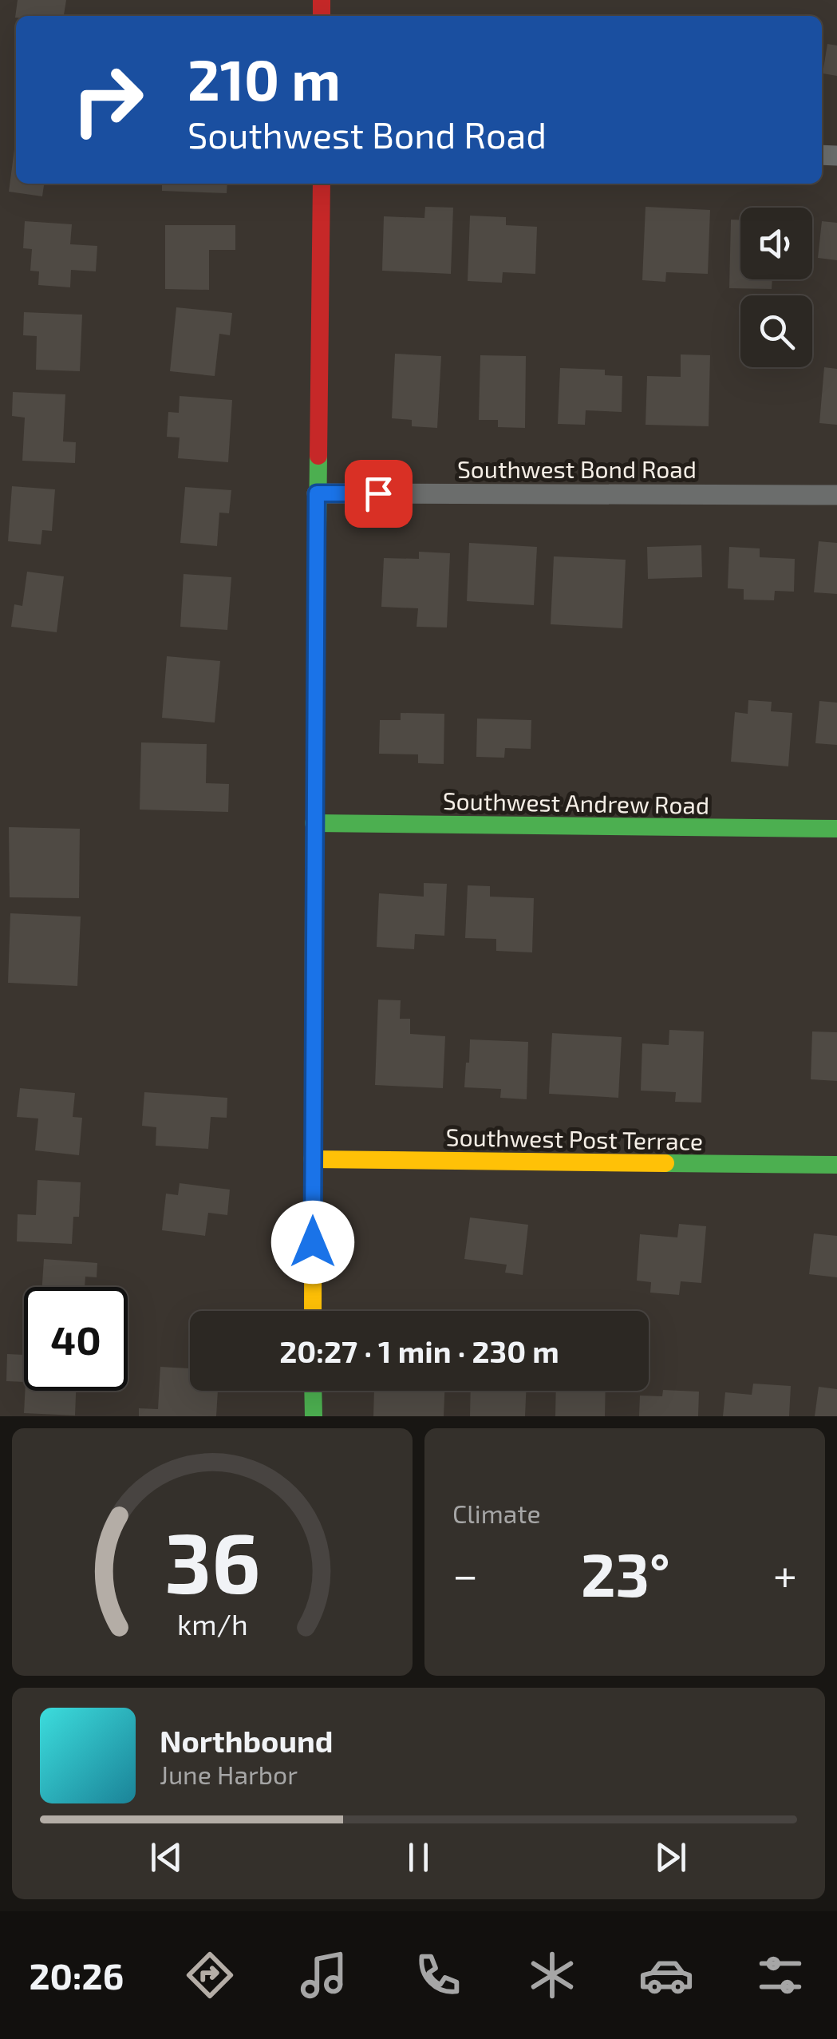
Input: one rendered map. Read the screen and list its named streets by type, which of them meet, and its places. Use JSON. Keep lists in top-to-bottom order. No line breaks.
{"streets":{"street":["Southwest Bond Road","Southwest Andrew Road","Southwest Post Terrace"]},"page":{"turn":["210 m","Southwest Bond Road"],"limit":"40","trip":"20:27 · 1 min · 230 m","tile":"Climate","heat":["−","23°","+"],"song":["Northbound","June Harbor"],"tabs":"20:26","gauge":["36","km/h"]}}
